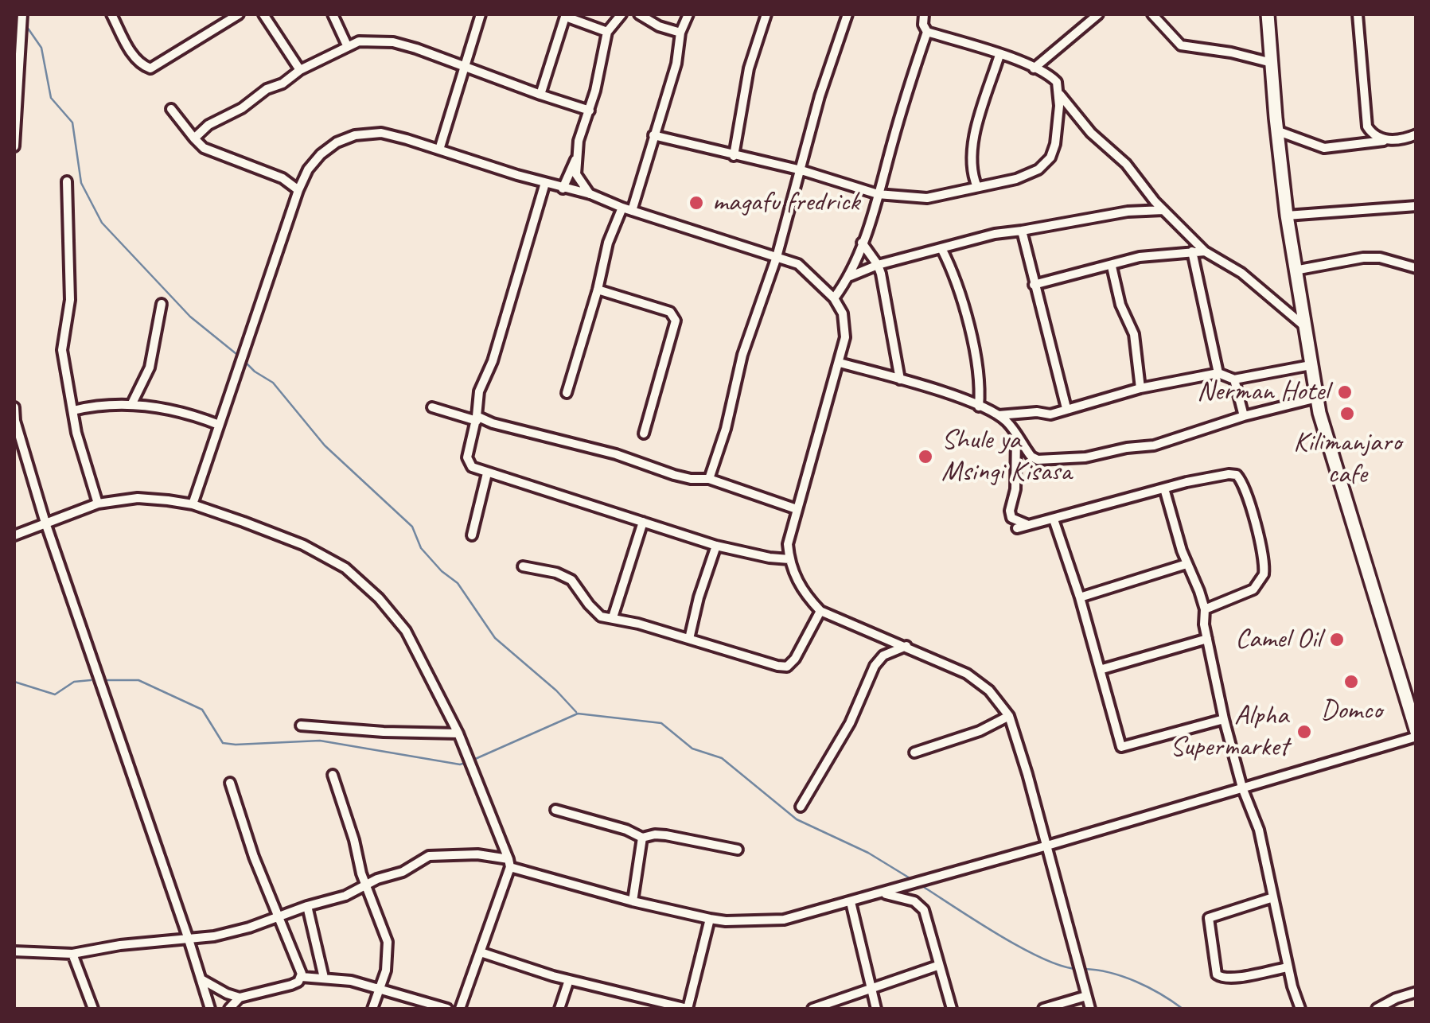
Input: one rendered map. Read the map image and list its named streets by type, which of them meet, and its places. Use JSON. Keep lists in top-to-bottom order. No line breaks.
{"places":["magafu fredrick","Nerman Hotel","Kilimanjaro cafe","Shule ya Msingi Kisasa","Camel Oil","Domco","Alpha Supermarket"]}
